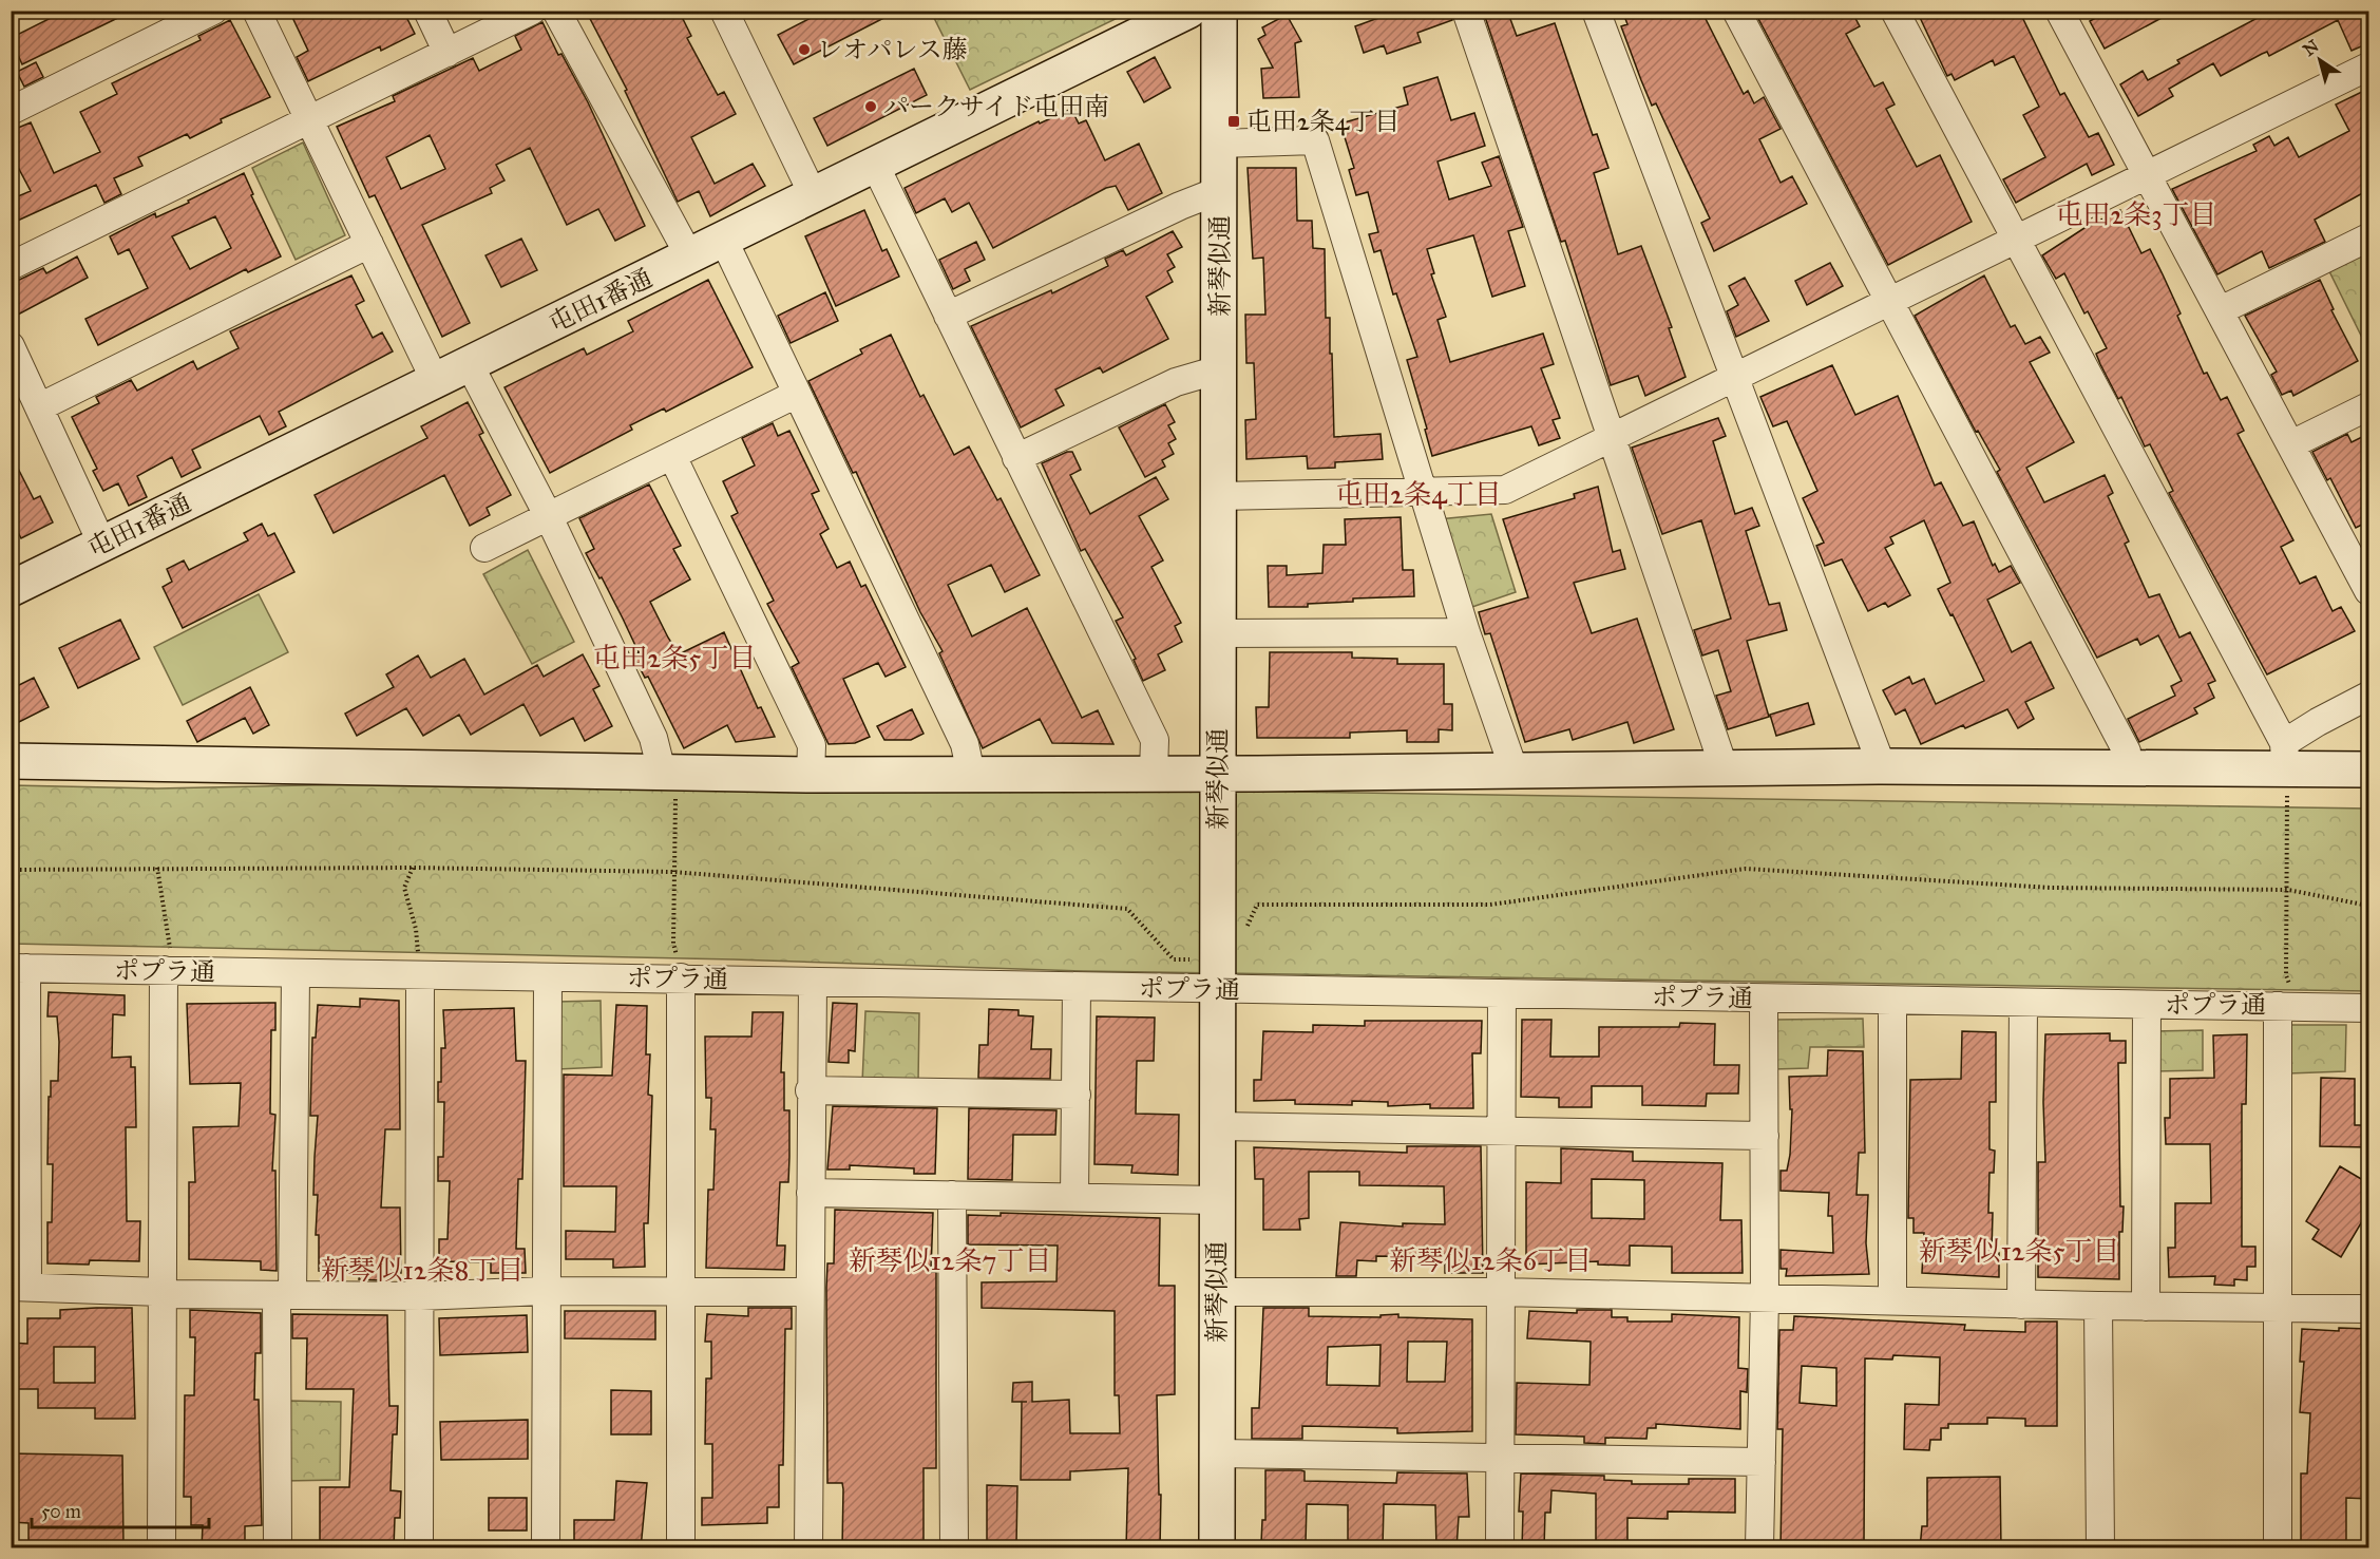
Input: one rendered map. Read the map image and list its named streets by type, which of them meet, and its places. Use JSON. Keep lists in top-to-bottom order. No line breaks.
{"streets":{"street":["新琴似通","屯田1番通","ポプラ通"]},"crossings":[["新琴似通","ポプラ通"]],"districts":["屯田2条3丁目","屯田2条4丁目","屯田2条5丁目","新琴似12条5丁目","新琴似12条7丁目","新琴似12条6丁目","新琴似12条8丁目"],"places":{"other":["レオパレス藤","パークサイド屯田南"],"transit":["屯田2条4丁目"]},"scale_bar":"50 m","north":"top left"}
